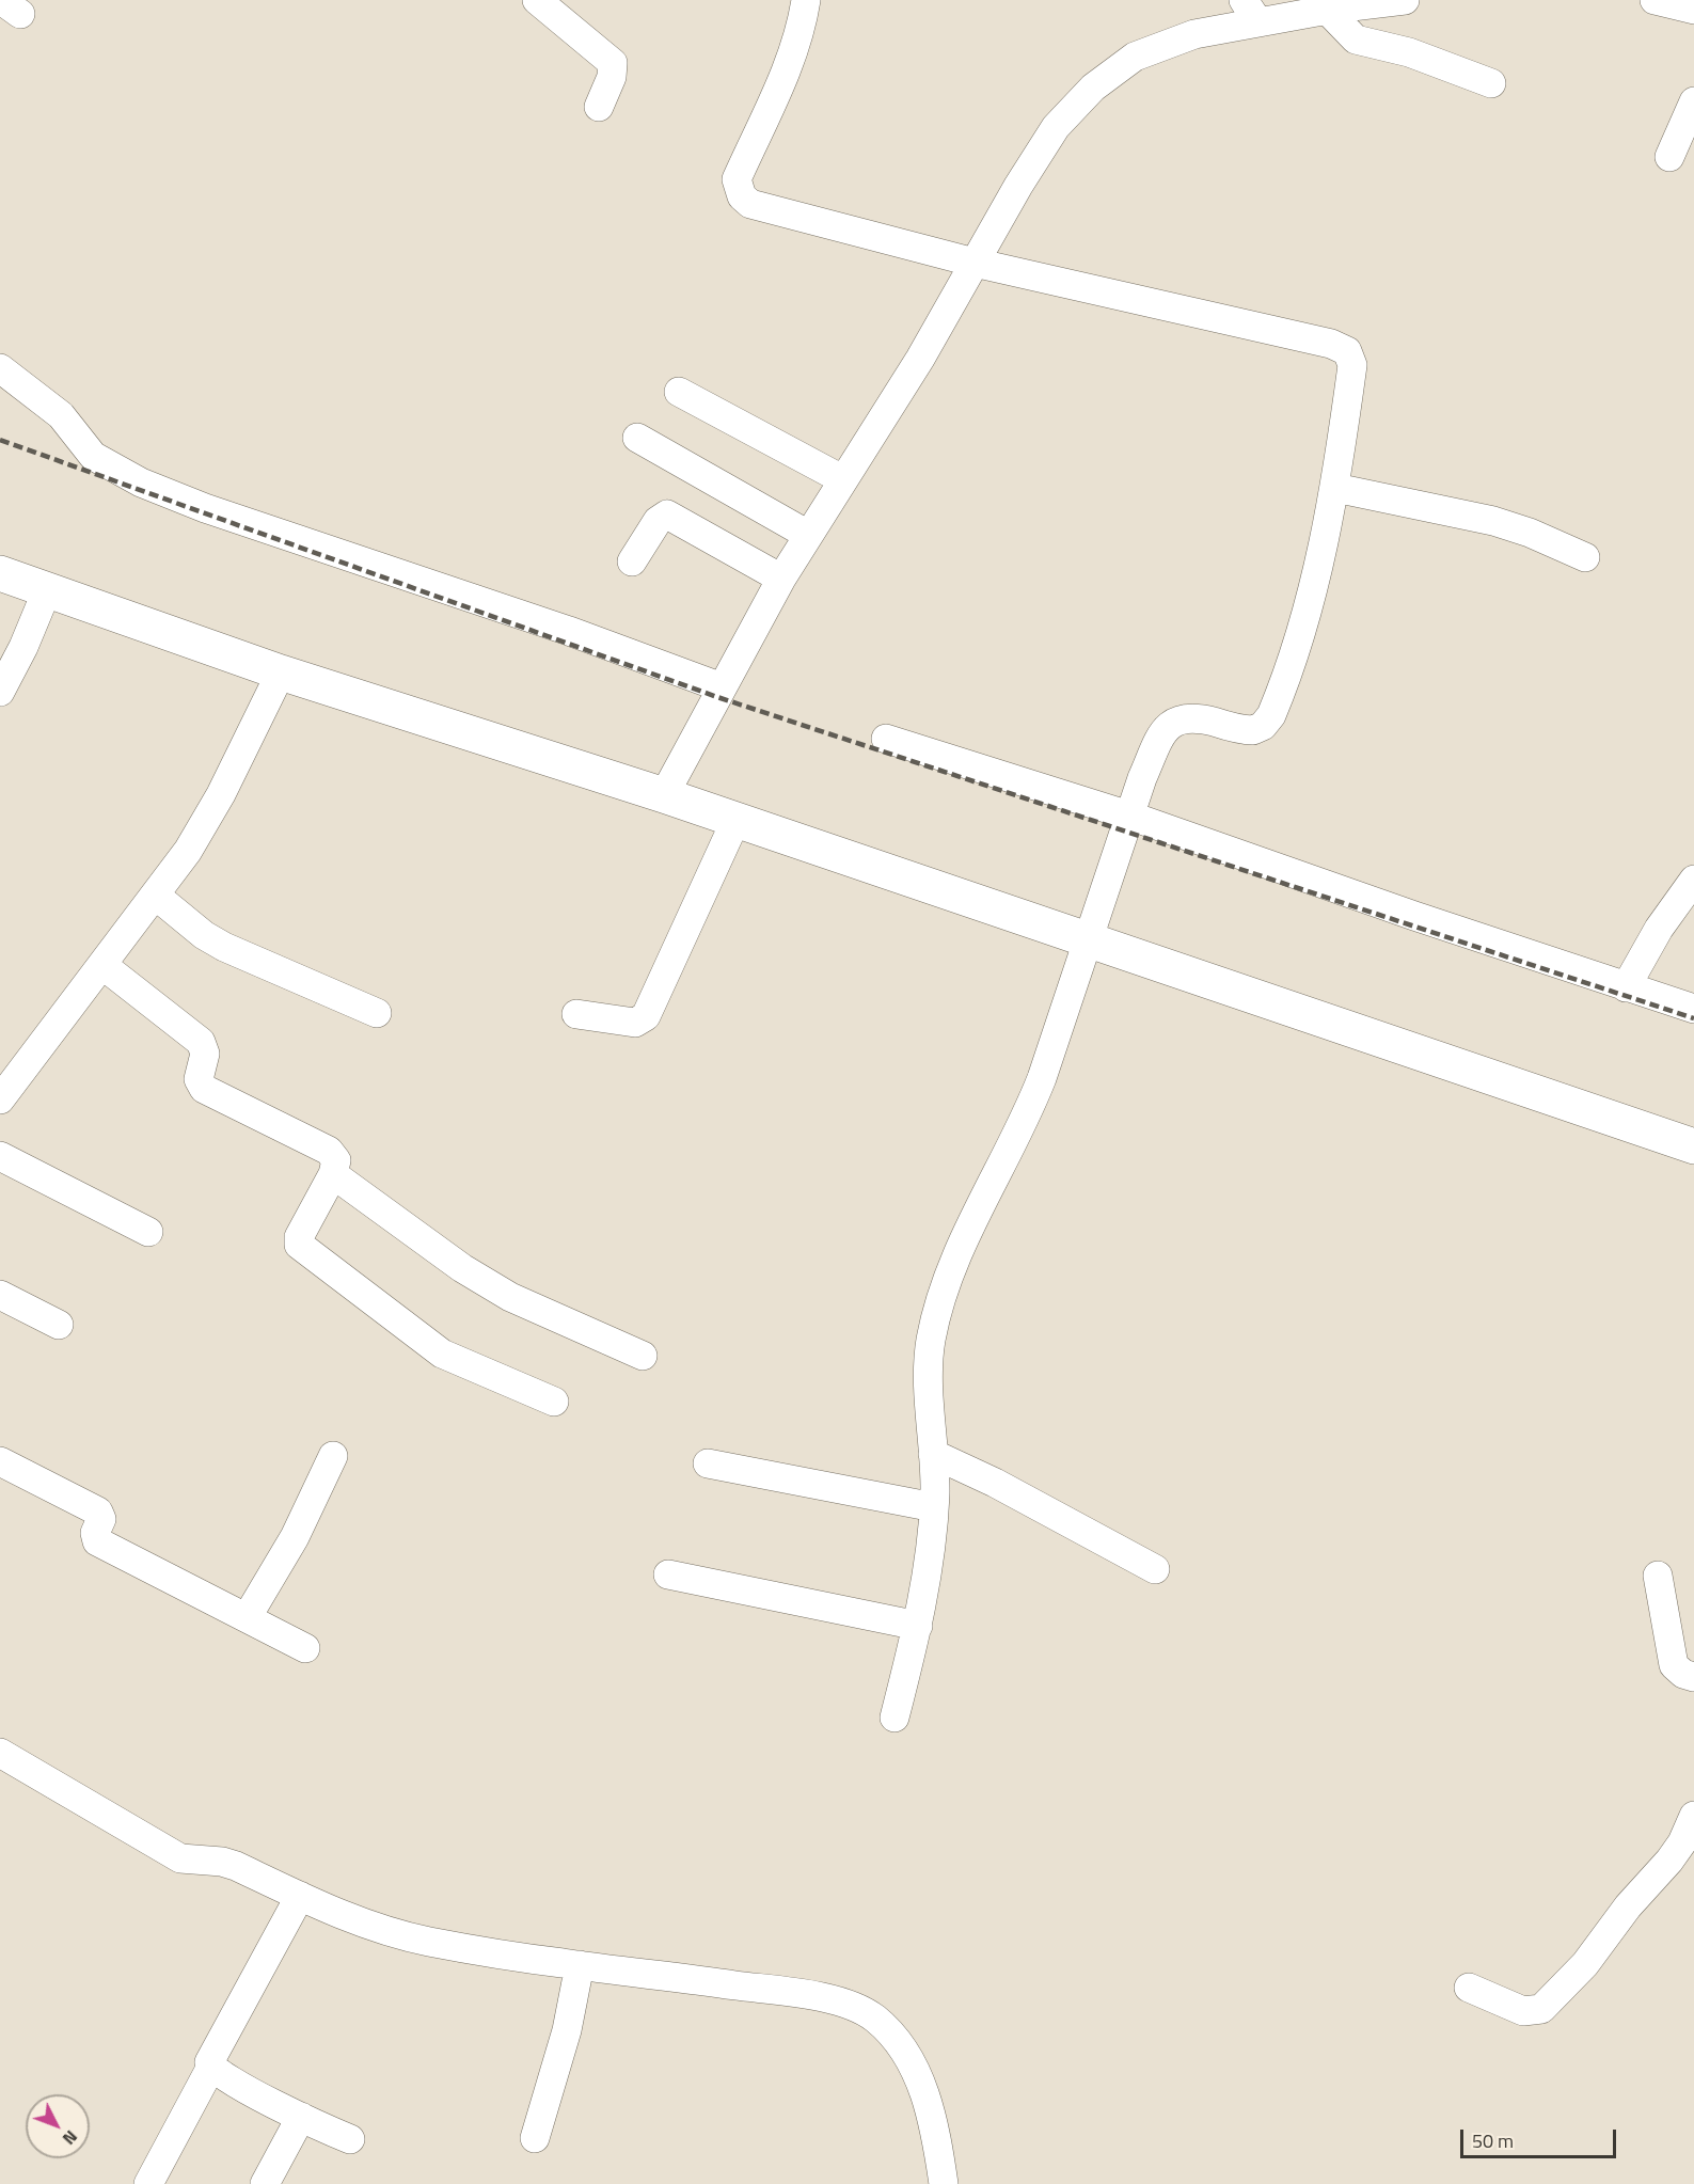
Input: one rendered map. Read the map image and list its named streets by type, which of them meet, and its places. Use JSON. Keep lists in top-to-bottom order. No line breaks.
{"scale_bar":"50 m","north":"bottom right"}
